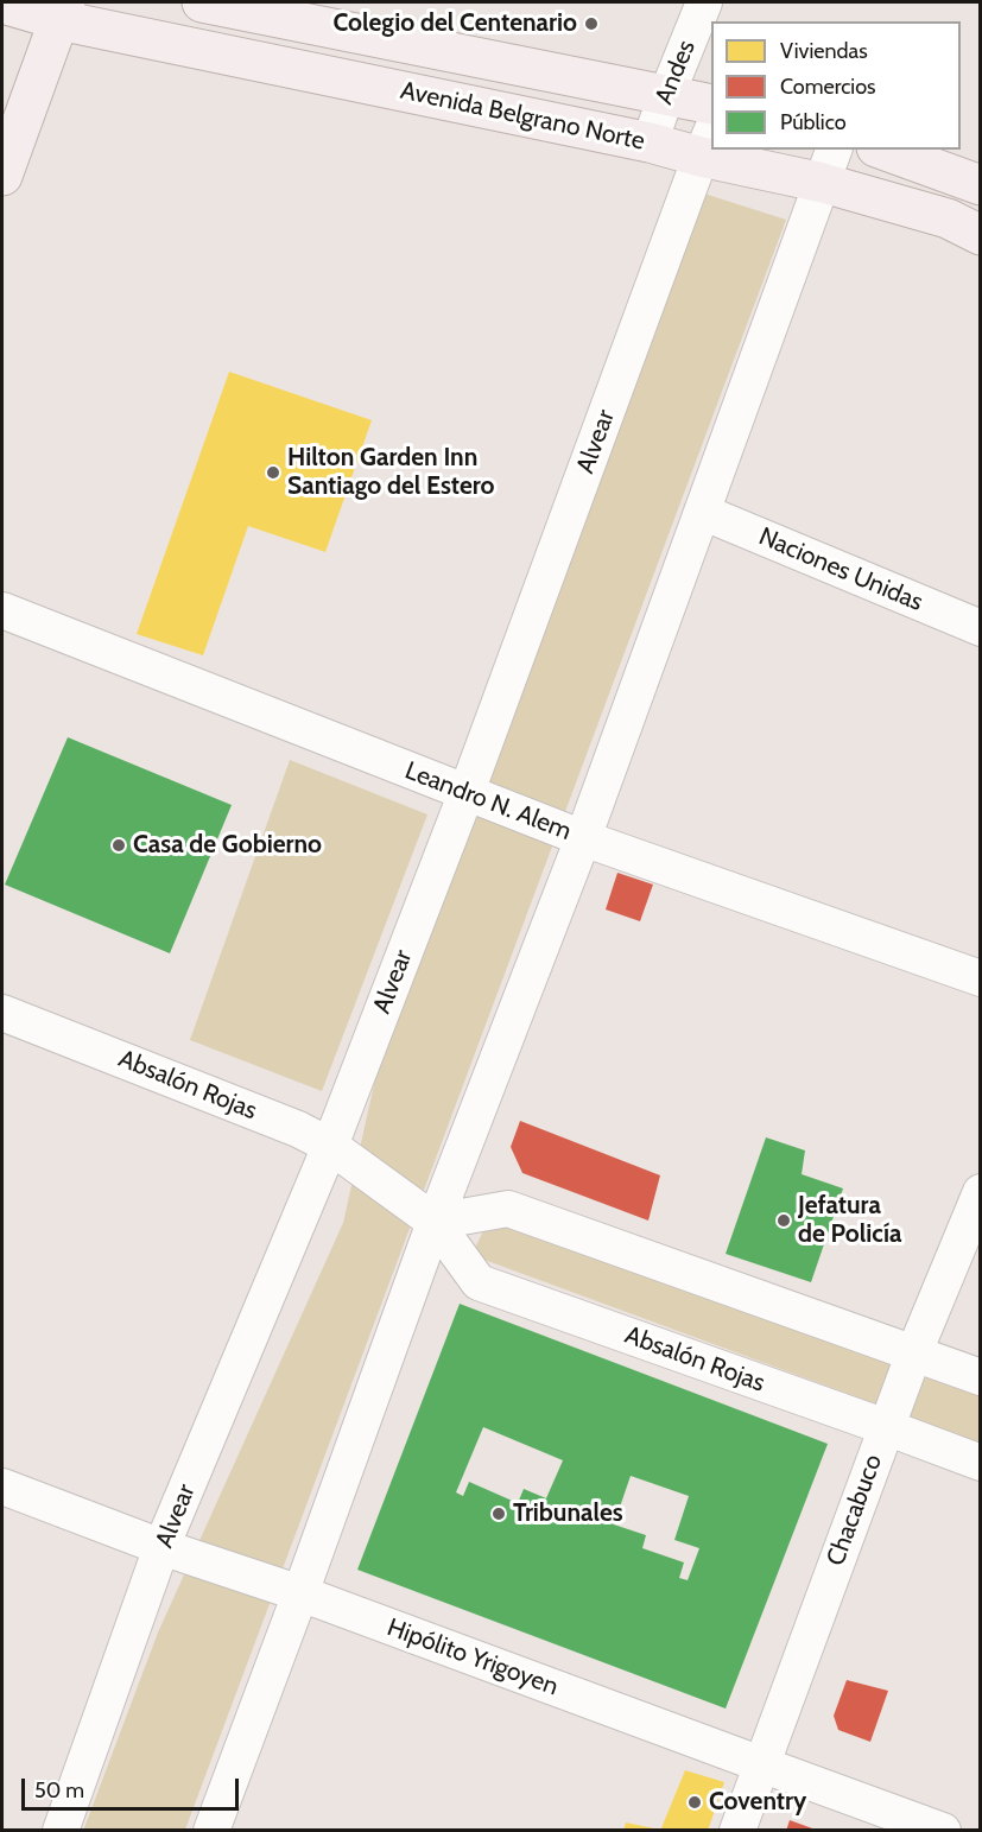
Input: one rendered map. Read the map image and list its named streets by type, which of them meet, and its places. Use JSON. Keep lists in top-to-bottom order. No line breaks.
{"streets":{"main road":["Avenida Belgrano Norte"],"street":["Andes","Alvear","Naciones Unidas","Leandro N. Alem","Absalón Rojas","Chacabuco","Hipólito Yrigoyen"]},"crossings":[["Andes","Avenida Belgrano Norte"],["Avenida Belgrano Norte","Alvear"],["Alvear","Leandro N. Alem"],["Alvear","Absalón Rojas"],["Alvear","Hipólito Yrigoyen"],["Absalón Rojas","Chacabuco"],["Chacabuco","Hipólito Yrigoyen"]],"places":["Colegio del Centenario","Hilton Garden Inn Santiago del Estero","Casa de Gobierno","Jefatura de Policía","Tribunales","Coventry"],"legend":["Viviendas","Comercios","Público"],"scale_bar":"50 m"}
